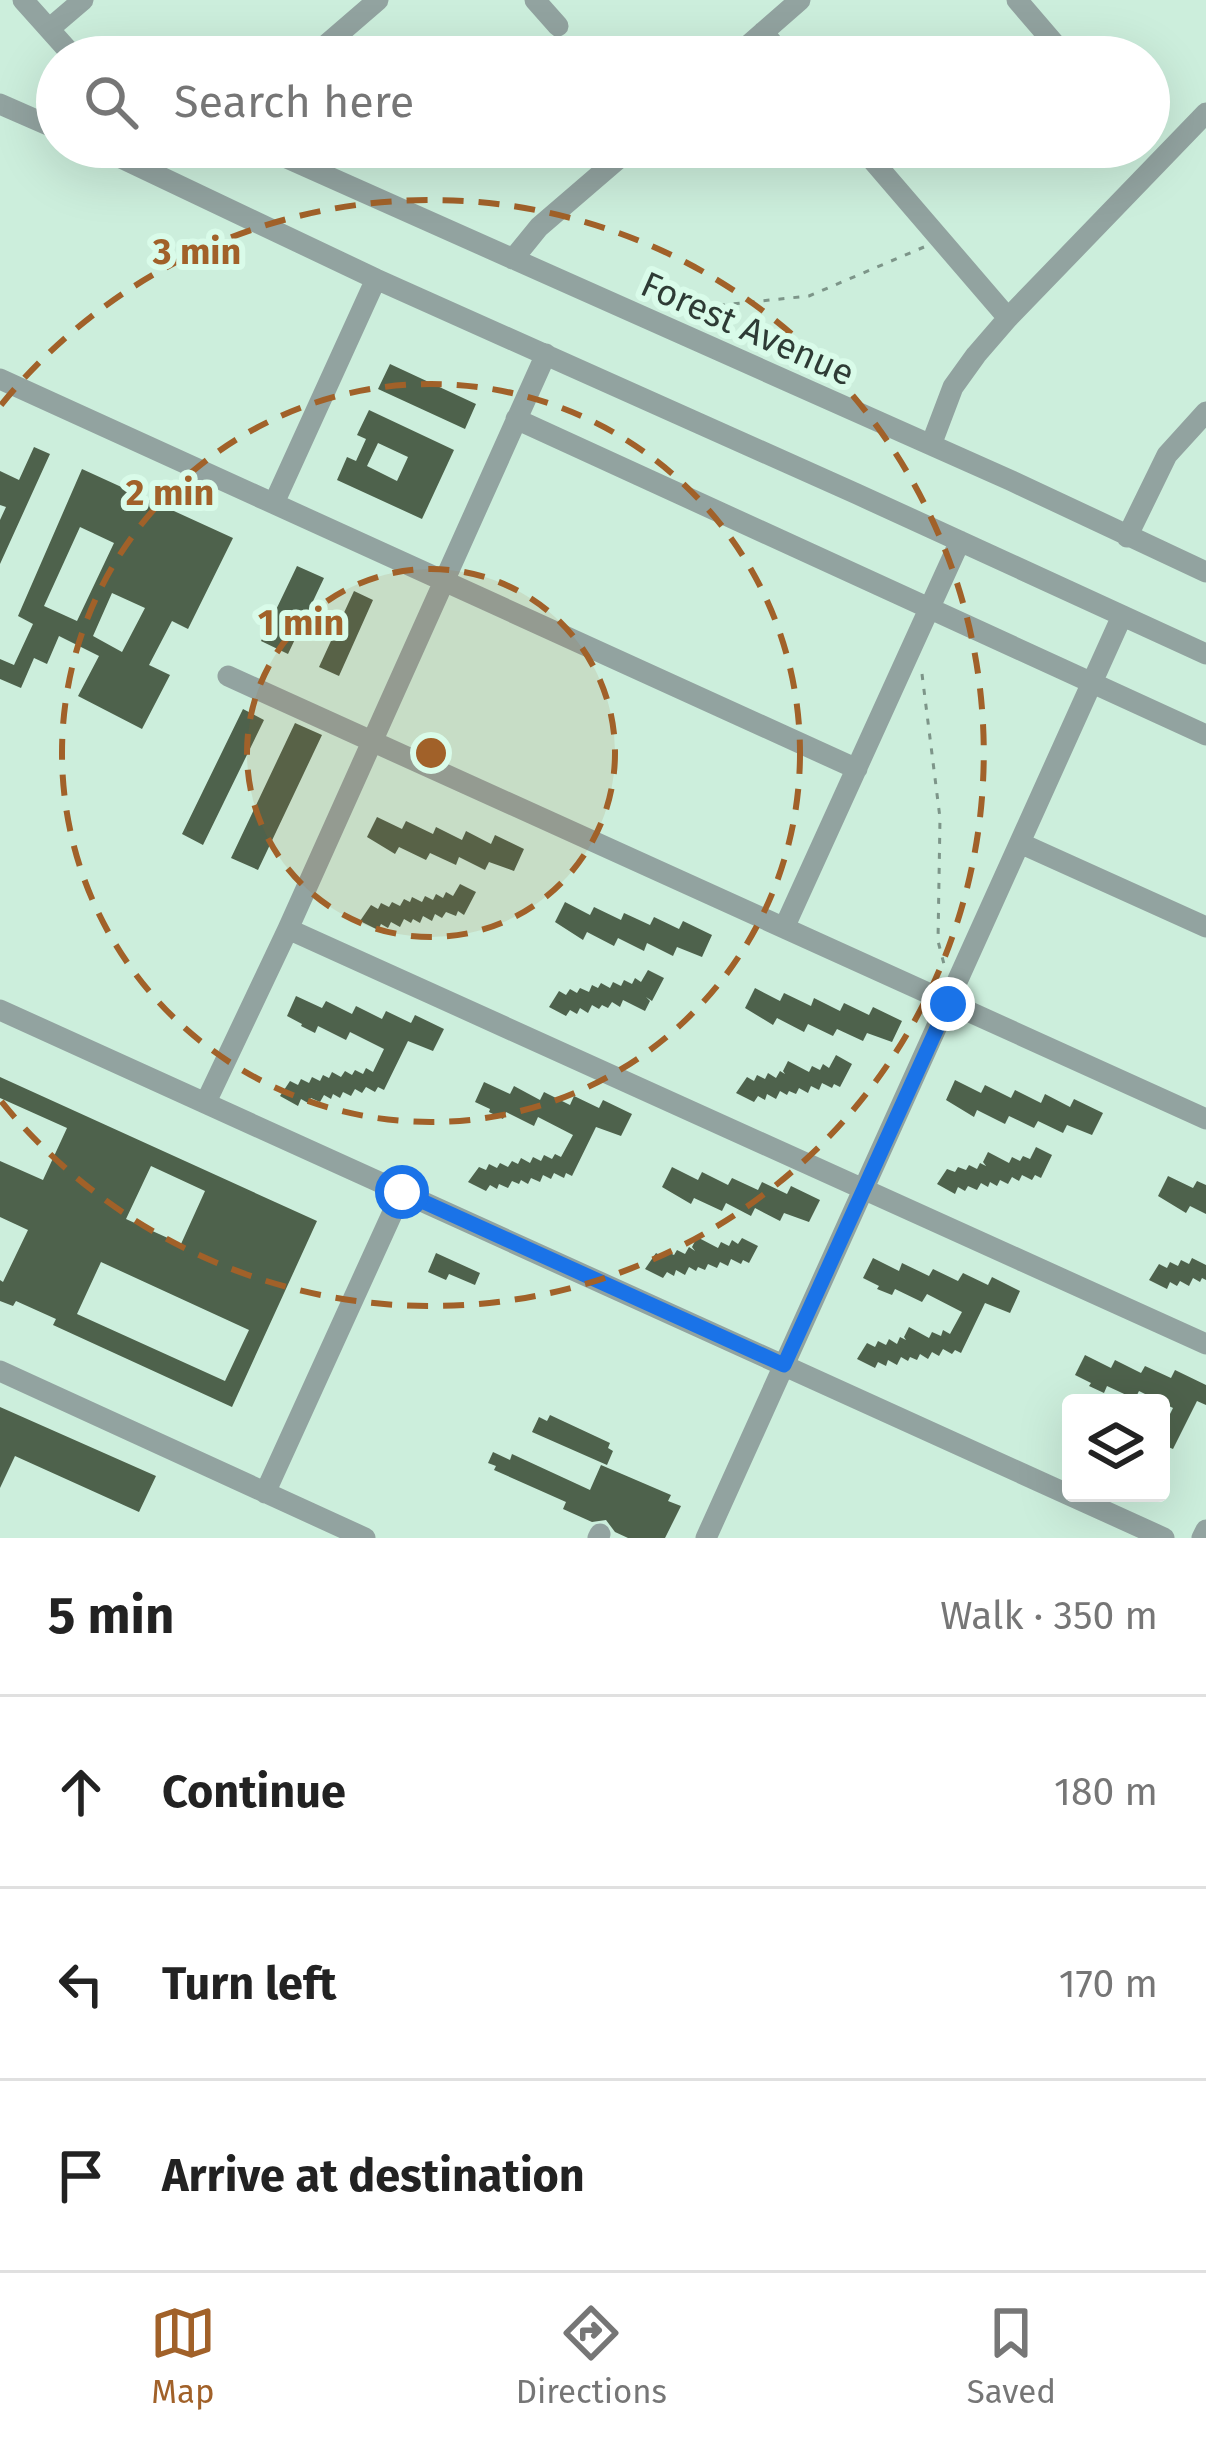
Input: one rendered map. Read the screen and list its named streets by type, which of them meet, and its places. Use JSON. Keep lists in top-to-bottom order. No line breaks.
{"streets":{"street":["Forest Avenue"]},"page":{"search":"Search here","heading":["5 min","Walk · 350 m"],"list":[["Continue","180 m"],["Turn left","170 m"],"Arrive at destination"],"nav":["Map","Directions","Saved"]},"rings":["3 min","2 min","1 min"]}
